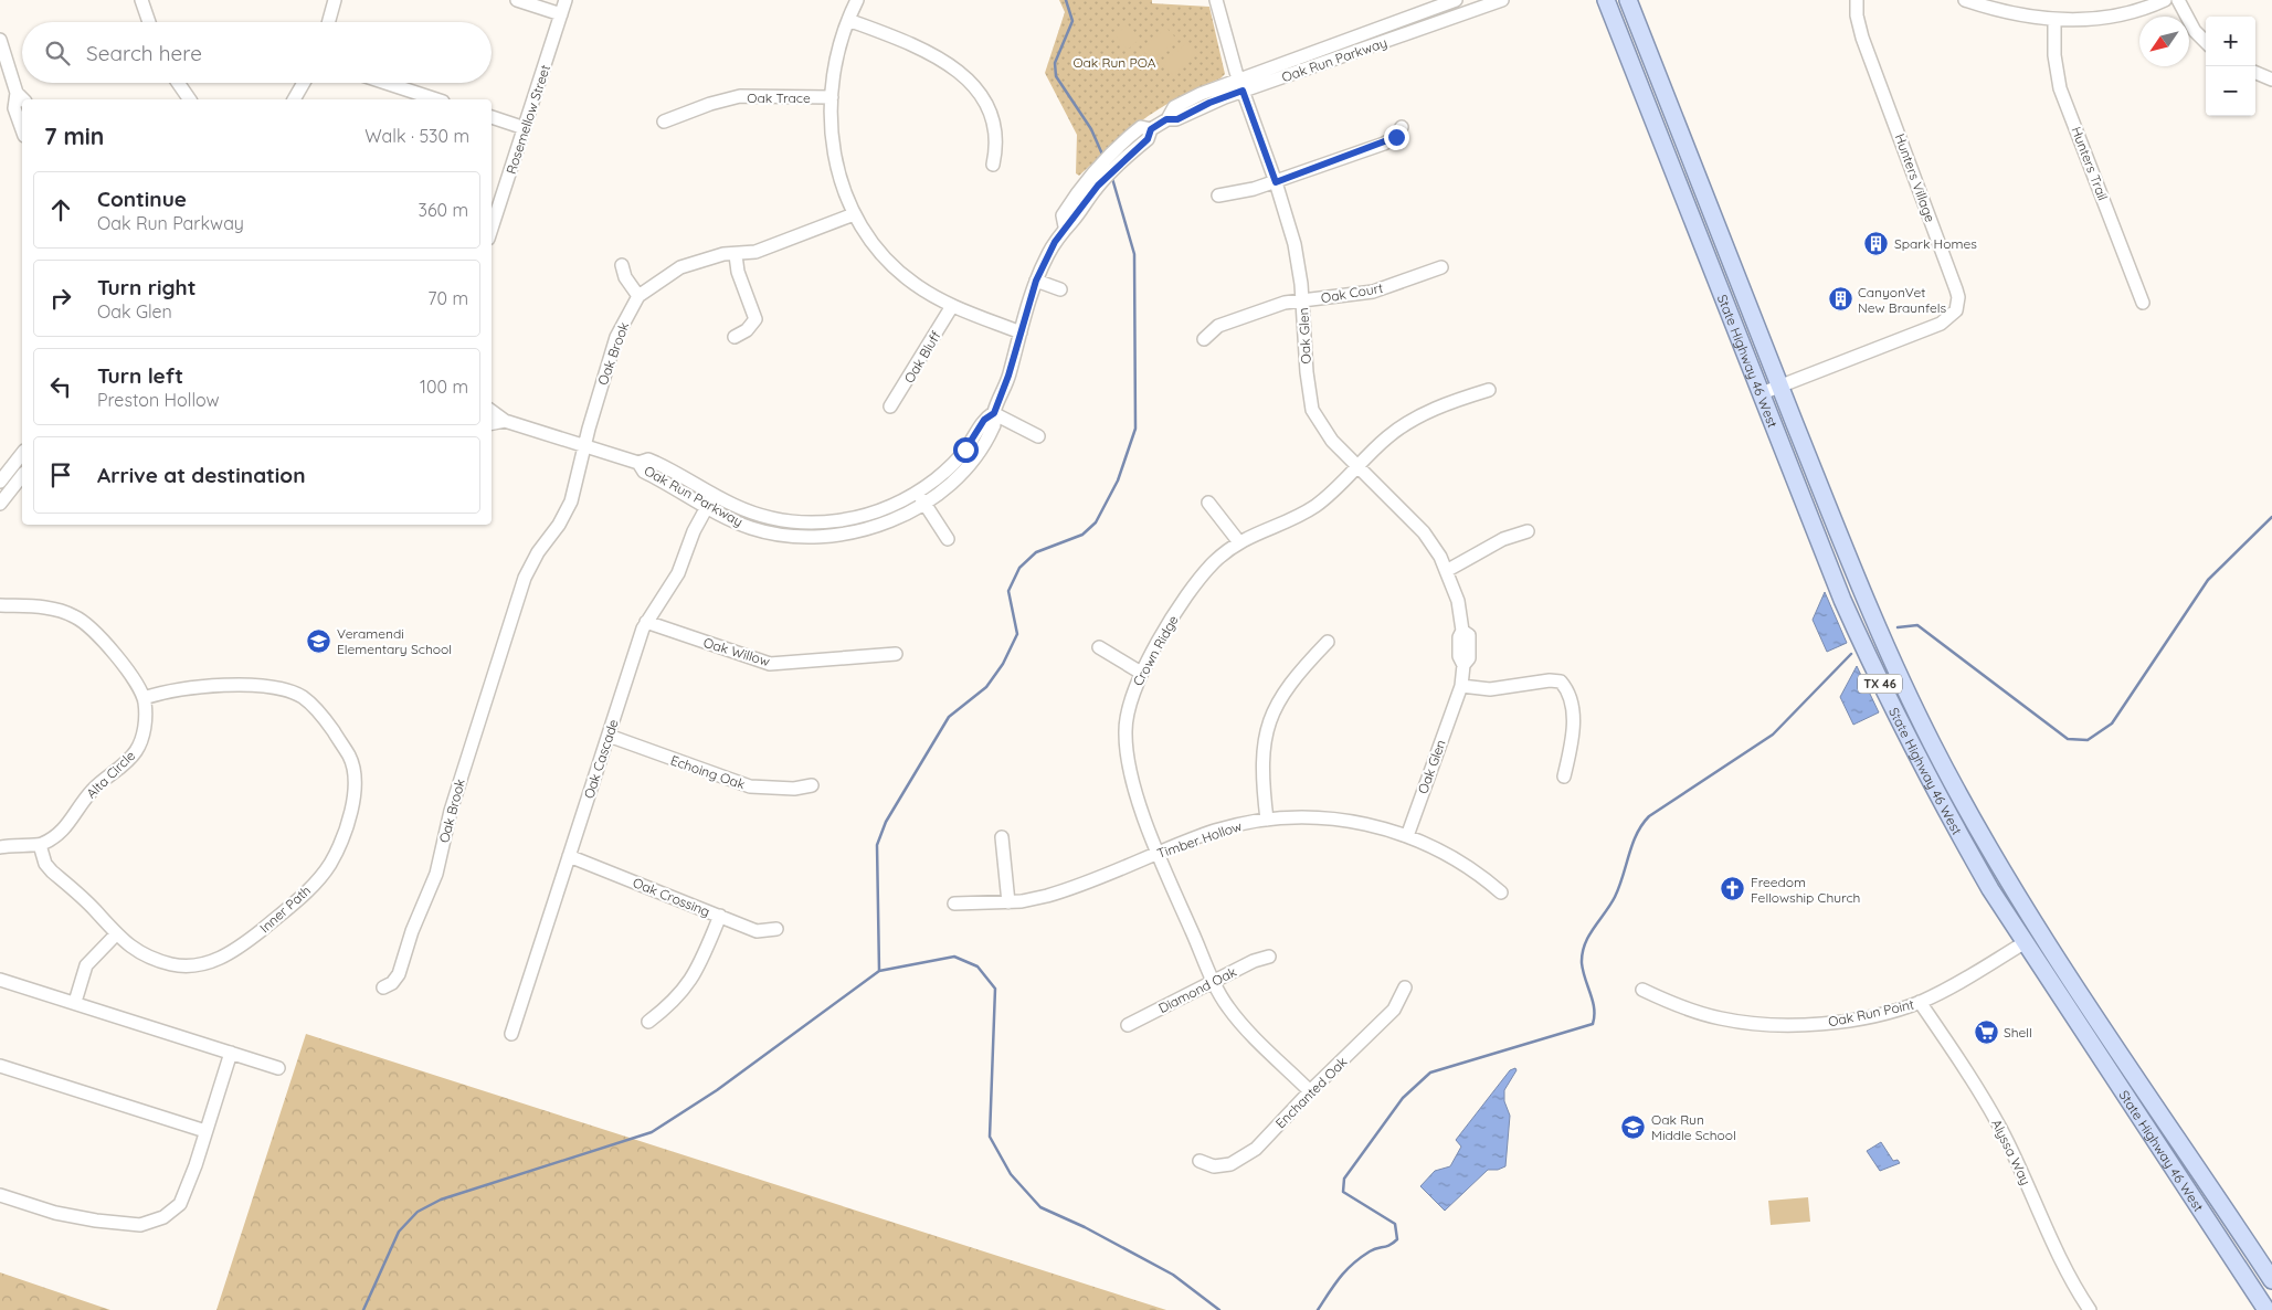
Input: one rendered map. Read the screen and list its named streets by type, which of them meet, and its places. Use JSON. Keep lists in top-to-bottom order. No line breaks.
{"streets":{"main road":["State Highway 46 West","TX 46"],"street":["Oak Run Parkway","Oak Trace","Rosemellow Street","Hunters Trail","Hunters Village","Oak Court","Oak Glen","Oak Brook","Oak Bluff","Crown Ridge","Oak Willow","Oak Cascade","Echoing Oak","Alta Circle","Timber Hollow","Oak Crossing","Inner Path","Diamond Oak","Oak Run Point","Enchanted Oak","Alyssa Way"]},"crossings":[["Oak Run Parkway","Oak Glen"],["Oak Run Parkway","Oak Brook"],["Oak Run Parkway","Oak Cascade"],["Hunters Village","State Highway 46 West"],["Oak Court","Oak Glen"],["Oak Glen","Crown Ridge"],["Oak Glen","Timber Hollow"],["State Highway 46 West","Oak Run Point"],["Crown Ridge","Timber Hollow"],["Crown Ridge","Diamond Oak"],["Crown Ridge","Enchanted Oak"],["Oak Willow","Oak Cascade"],["Oak Cascade","Echoing Oak"],["Oak Cascade","Oak Crossing"],["Alta Circle","Inner Path"],["Oak Run Point","Alyssa Way"]],"parks":["Oak Run POA"],"places":{"building":["Spark Homes","CanyonVet New Braunfels"],"school or university":["Veramendi Elementary School","Oak Run Middle School"],"church":["Freedom Fellowship Church"],"supermarket":["Shell"]},"north":"bottom left","page":{"map_buttons":["+","−"],"search":"Search here","heading":["7 min","Walk · 530 m"],"list":[["Continue","Oak Run Parkway","360 m"],["Turn right","Oak Glen","70 m"],["Turn left","Preston Hollow","100 m"],"Arrive at destination"]}}
